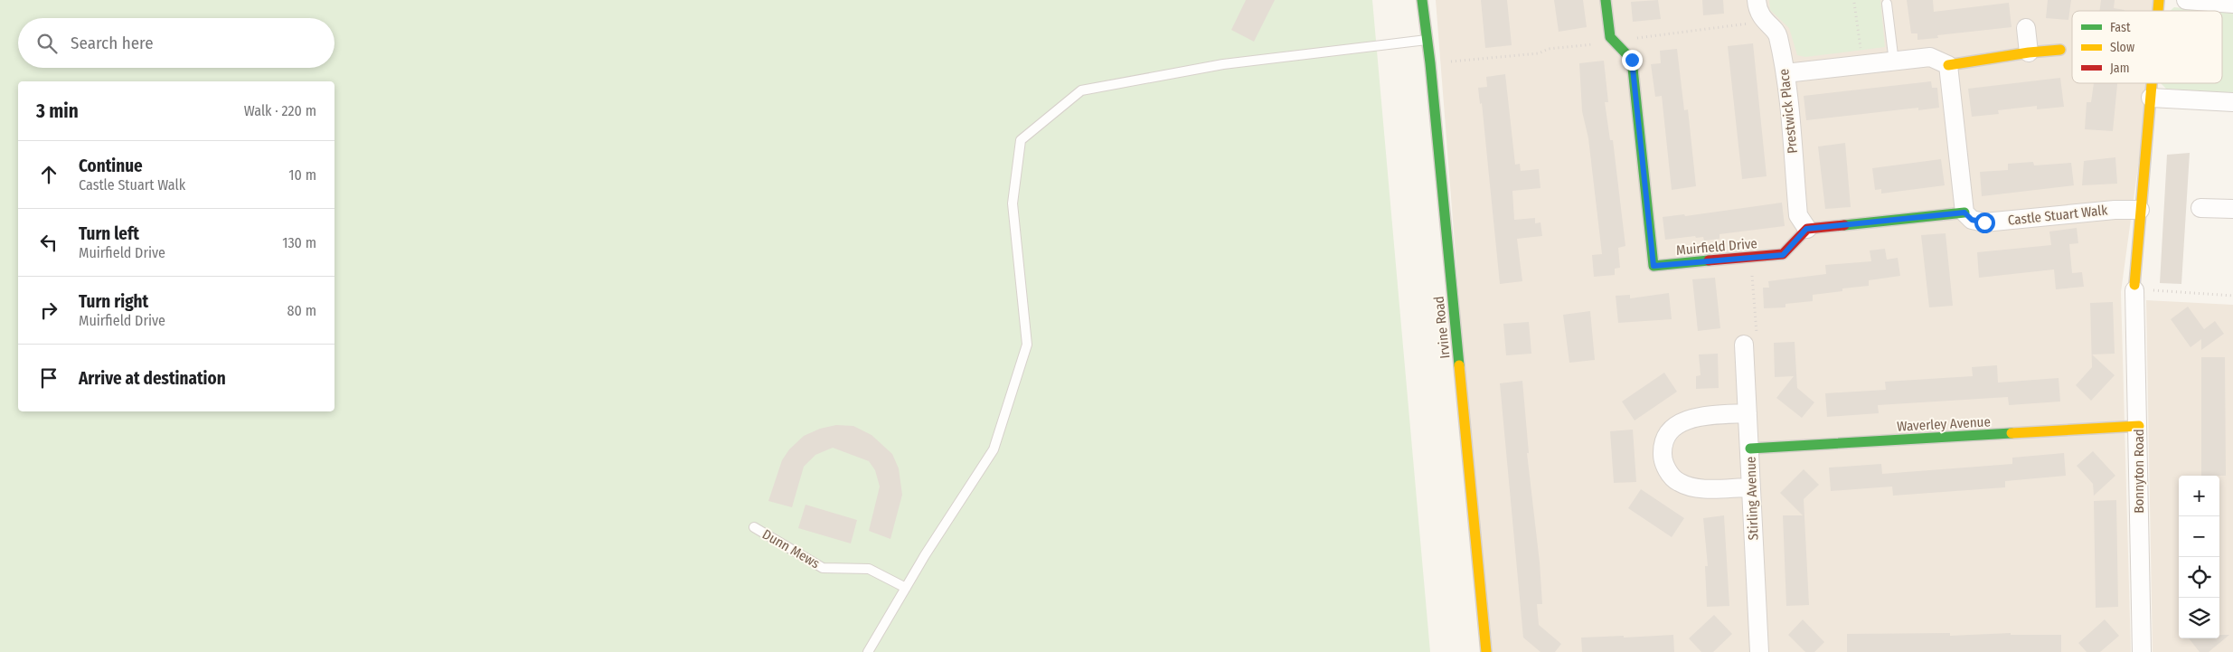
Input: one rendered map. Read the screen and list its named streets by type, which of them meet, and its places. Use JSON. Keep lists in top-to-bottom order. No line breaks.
{"streets":{"street":["Prestwick Place","Castle Stuart Walk","Muirfield Drive","Irvine Road","Waverley Avenue","Bonnyton Road","Stirling Avenue"],"lane":["Dunn Mews"]},"crossings":[["Prestwick Place","Muirfield Drive"],["Castle Stuart Walk","Bonnyton Road"],["Waverley Avenue","Bonnyton Road"],["Waverley Avenue","Stirling Avenue"]],"legend":["Fast","Slow","Jam"],"page":{"search":"Search here","heading":["3 min","Walk · 220 m"],"list":[["Continue","Castle Stuart Walk","10 m"],["Turn left","Muirfield Drive","130 m"],["Turn right","Muirfield Drive","80 m"],"Arrive at destination"],"map_buttons":["+","−"]}}
